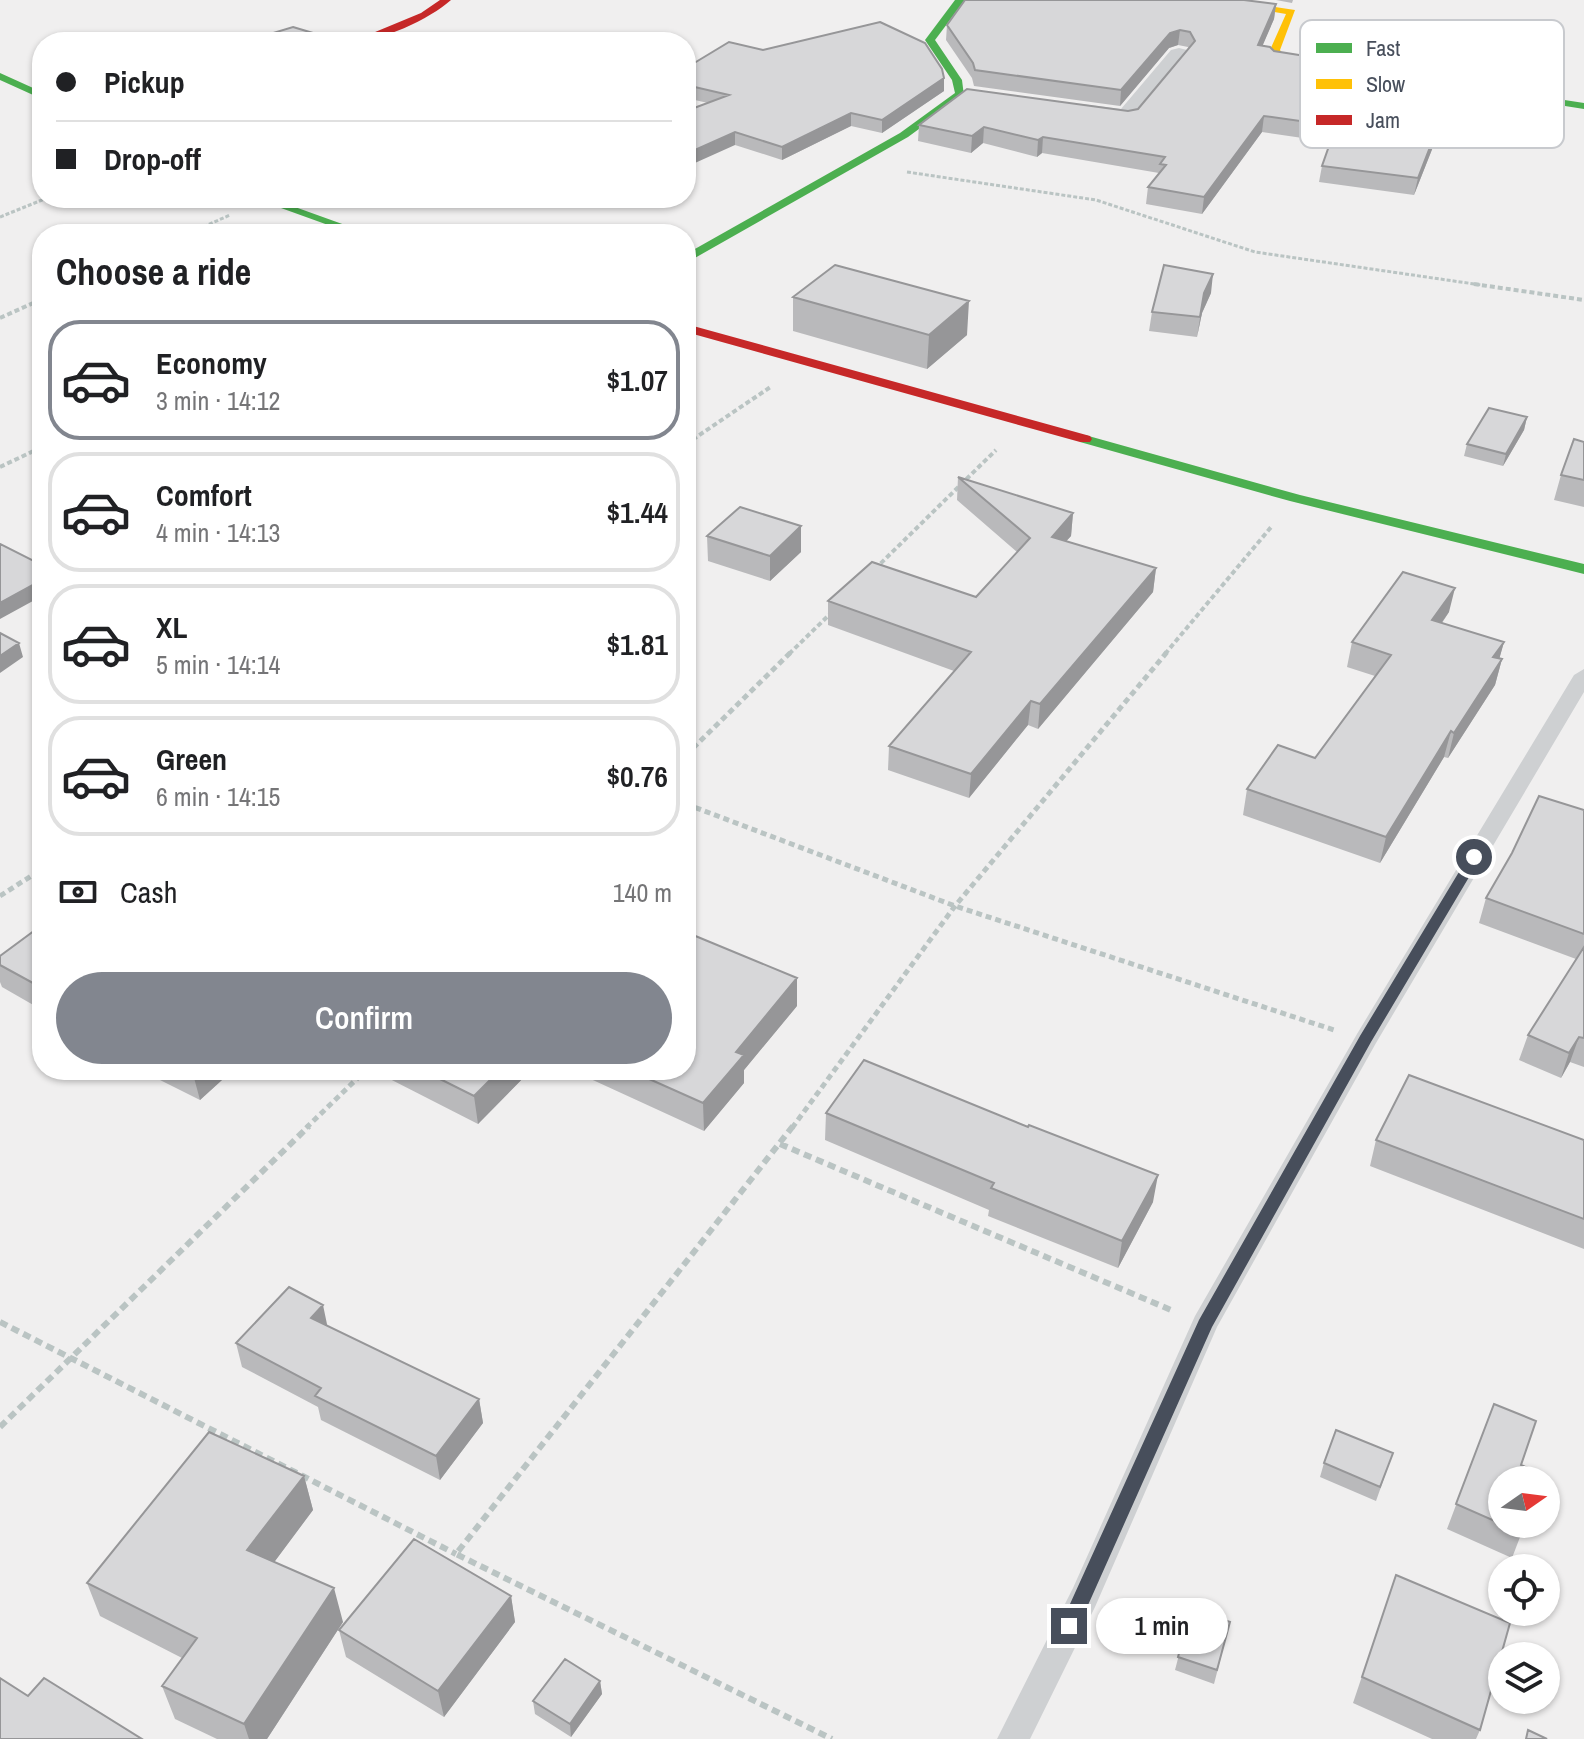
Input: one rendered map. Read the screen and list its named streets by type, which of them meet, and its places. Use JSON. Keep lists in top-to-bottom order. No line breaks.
{"legend":["Fast","Slow","Jam"],"north":"right","page":{"banner":["Pickup","Drop-off"],"heading":"Choose a ride","list":[{"name":"Economy","note":"3 min · 14:12","value":"$1.07"},{"name":"Comfort","note":"4 min · 14:13","value":"$1.44"},{"name":"XL","note":"5 min · 14:14","value":"$1.81"},{"name":"Green","note":"6 min · 14:15","value":"$0.76"}],"pay":["Cash","140 m"],"buttons":"Confirm","bubble":"1 min"}}
